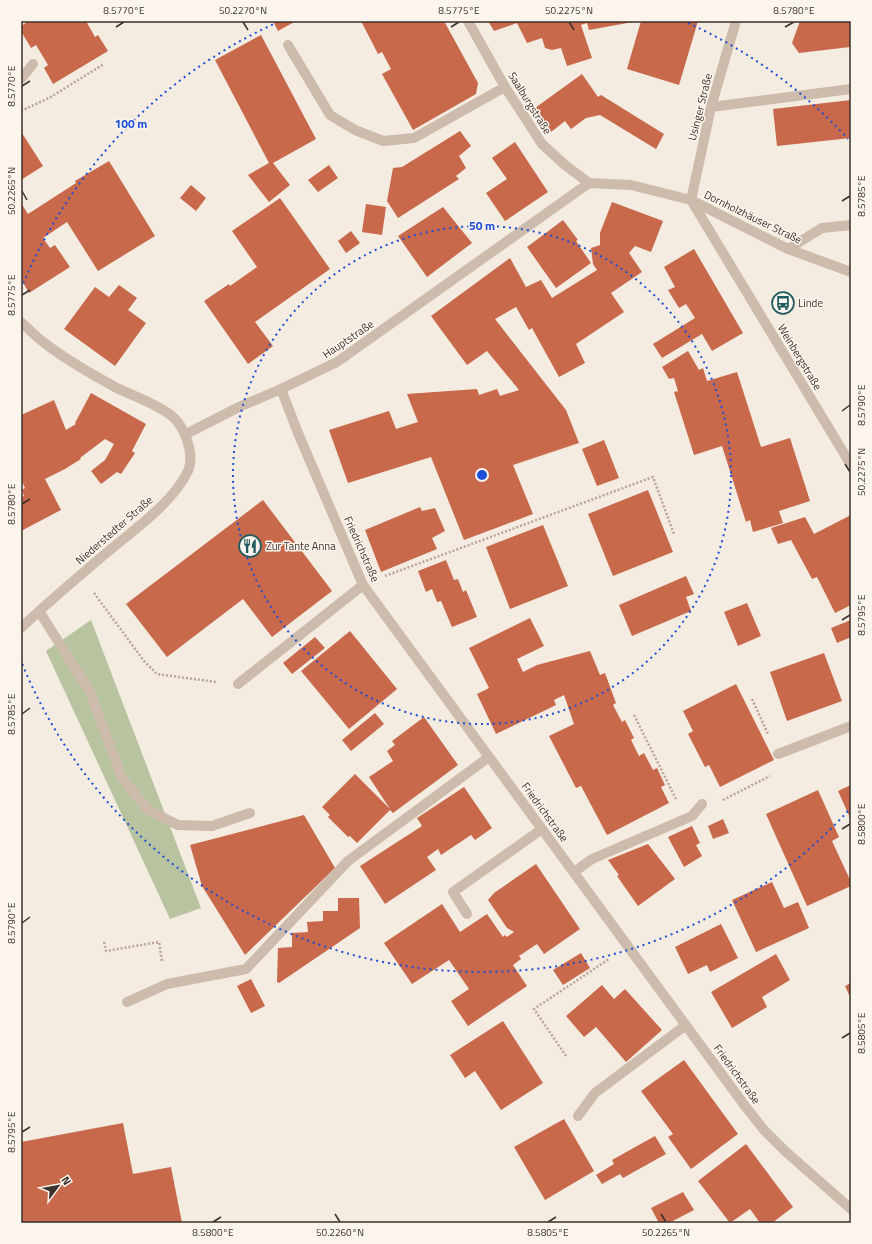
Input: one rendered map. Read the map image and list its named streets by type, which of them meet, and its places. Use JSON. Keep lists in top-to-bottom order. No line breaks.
{"streets":{"street":["Saalburgstraße","Usinger Straße","Dornholzhäuser Straße","Hauptstraße","Weinbergstraße","Niederstedter Straße","Friedrichstraße"]},"crossings":[["Saalburgstraße","Hauptstraße"],["Usinger Straße","Dornholzhäuser Straße"],["Usinger Straße","Weinbergstraße"],["Dornholzhäuser Straße","Weinbergstraße"],["Hauptstraße","Niederstedter Straße"],["Hauptstraße","Friedrichstraße"]],"places":{"bus stop":["Linde"],"restaurant":["Zur Tante Anna"]},"north":"top right","coordinates":["8.5770°E","50.2270°N","8.5775°E","50.2275°N","8.5780°E","50.2265°N","8.5785°E","8.5790°E","8.5795°E","8.5800°E","8.5805°E","50.2260°N"],"rings":["100 m","50 m"]}
